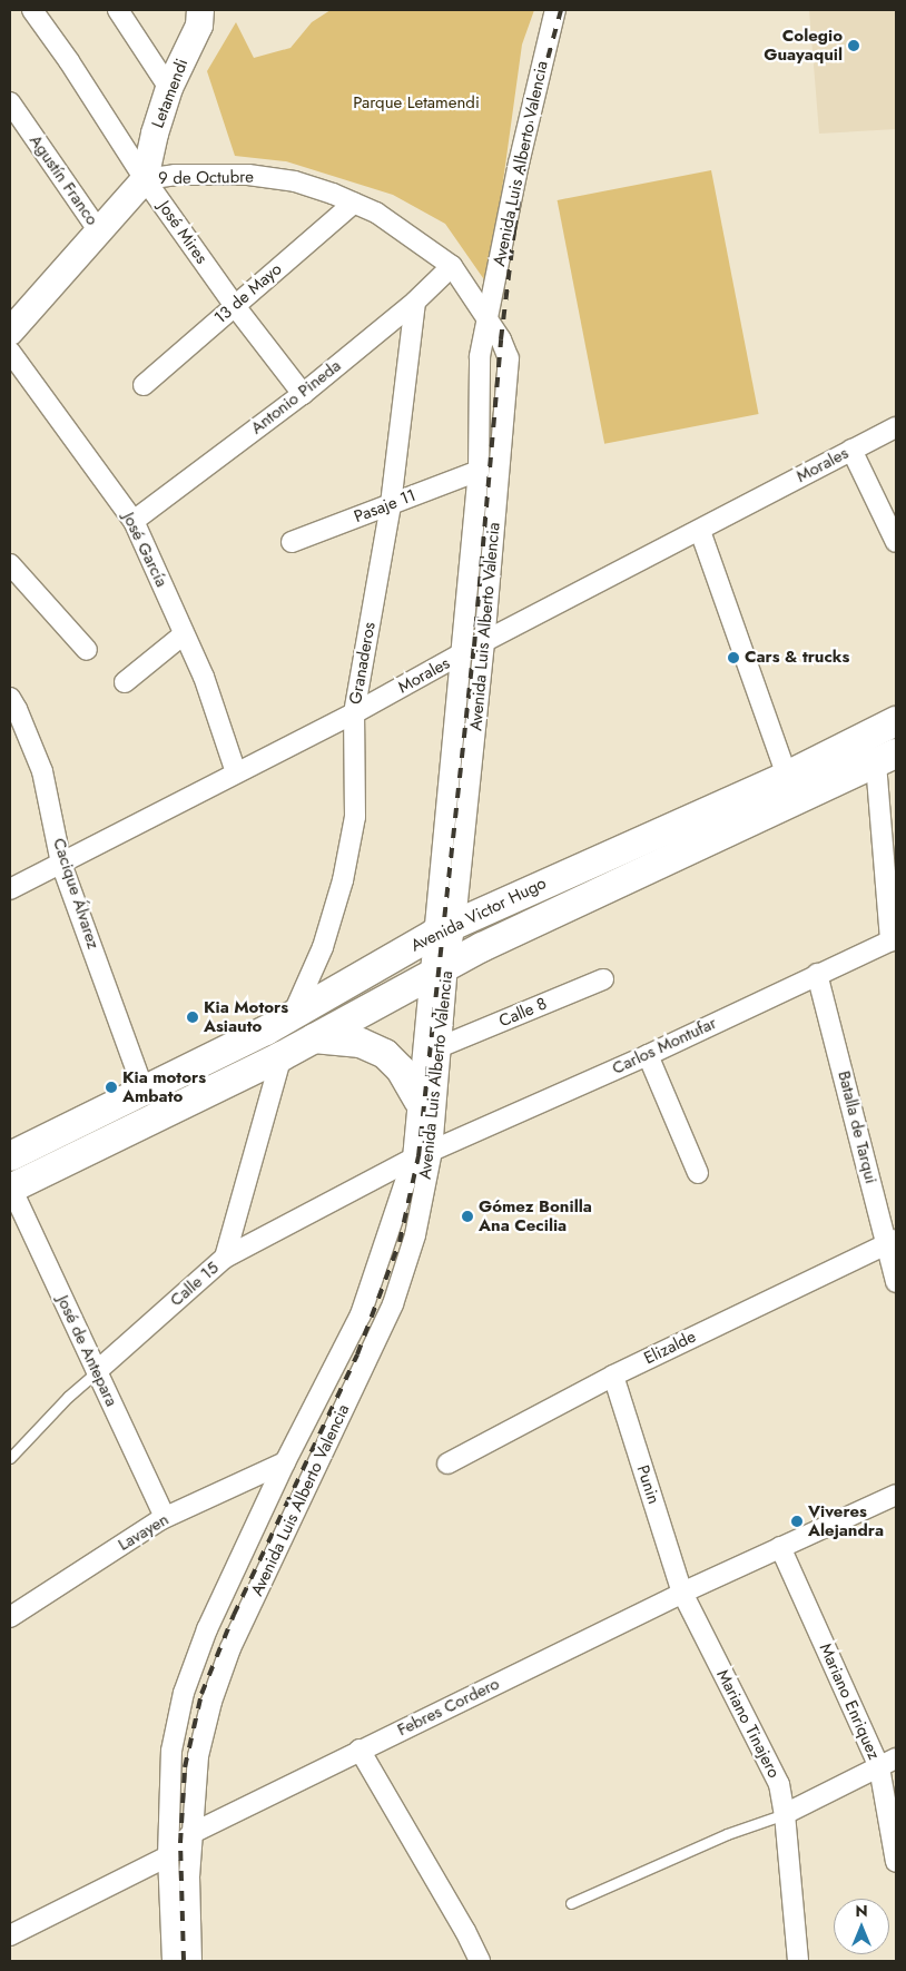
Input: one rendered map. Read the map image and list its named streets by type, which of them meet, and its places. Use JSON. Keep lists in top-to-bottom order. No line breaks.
{"streets":{"main road":["Avenida Victor Hugo"],"street":["Letamendi","Avenida Luis Alberto Valencia","9 de Octubre","Agustín Franco","José Mires","13 de Mayo","Antonio Pineda","Morales","Pasaje 11","José García","Granaderos","Cacique Álvarez","Calle 8","Carlos Montufar","Batalla de Tarqui","Calle 15","Elizalde","José de Antepara","Punin","Lavayen","Mariano Enriquez","Febres Cordero","Mariano Tinajero"]},"crossings":[["Letamendi","9 de Octubre"],["Letamendi","José Mires"],["Avenida Luis Alberto Valencia","9 de Octubre"],["Avenida Luis Alberto Valencia","Morales"],["Avenida Luis Alberto Valencia","Pasaje 11"],["Avenida Luis Alberto Valencia","Avenida Victor Hugo"],["Avenida Luis Alberto Valencia","Calle 8"],["Avenida Luis Alberto Valencia","Carlos Montufar"],["Avenida Luis Alberto Valencia","Calle 15"],["Avenida Luis Alberto Valencia","Lavayen"],["Avenida Luis Alberto Valencia","Febres Cordero"],["9 de Octubre","Agustín Franco"],["9 de Octubre","José Mires"],["9 de Octubre","13 de Mayo"],["9 de Octubre","Antonio Pineda"],["José Mires","13 de Mayo"],["José Mires","Antonio Pineda"],["Antonio Pineda","José García"],["Antonio Pineda","Granaderos"],["Morales","José García"],["Morales","Granaderos"],["Morales","Cacique Álvarez"],["Pasaje 11","Granaderos"],["Granaderos","Avenida Victor Hugo"],["Cacique Álvarez","Avenida Victor Hugo"],["Avenida Victor Hugo","José de Antepara"],["Carlos Montufar","Batalla de Tarqui"],["Batalla de Tarqui","Elizalde"],["Calle 15","José de Antepara"],["Elizalde","Punin"],["José de Antepara","Lavayen"],["Punin","Febres Cordero"],["Punin","Mariano Tinajero"],["Mariano Enriquez","Febres Cordero"],["Febres Cordero","Mariano Tinajero"]],"parks":["Parque Letamendi"],"places":["Colegio Guayaquil","Cars & trucks","Kia Motors Asiauto","Kia motors Ambato","Gómez Bonilla Ana Cecilia","Viveres Alejandra"],"north":"top"}
